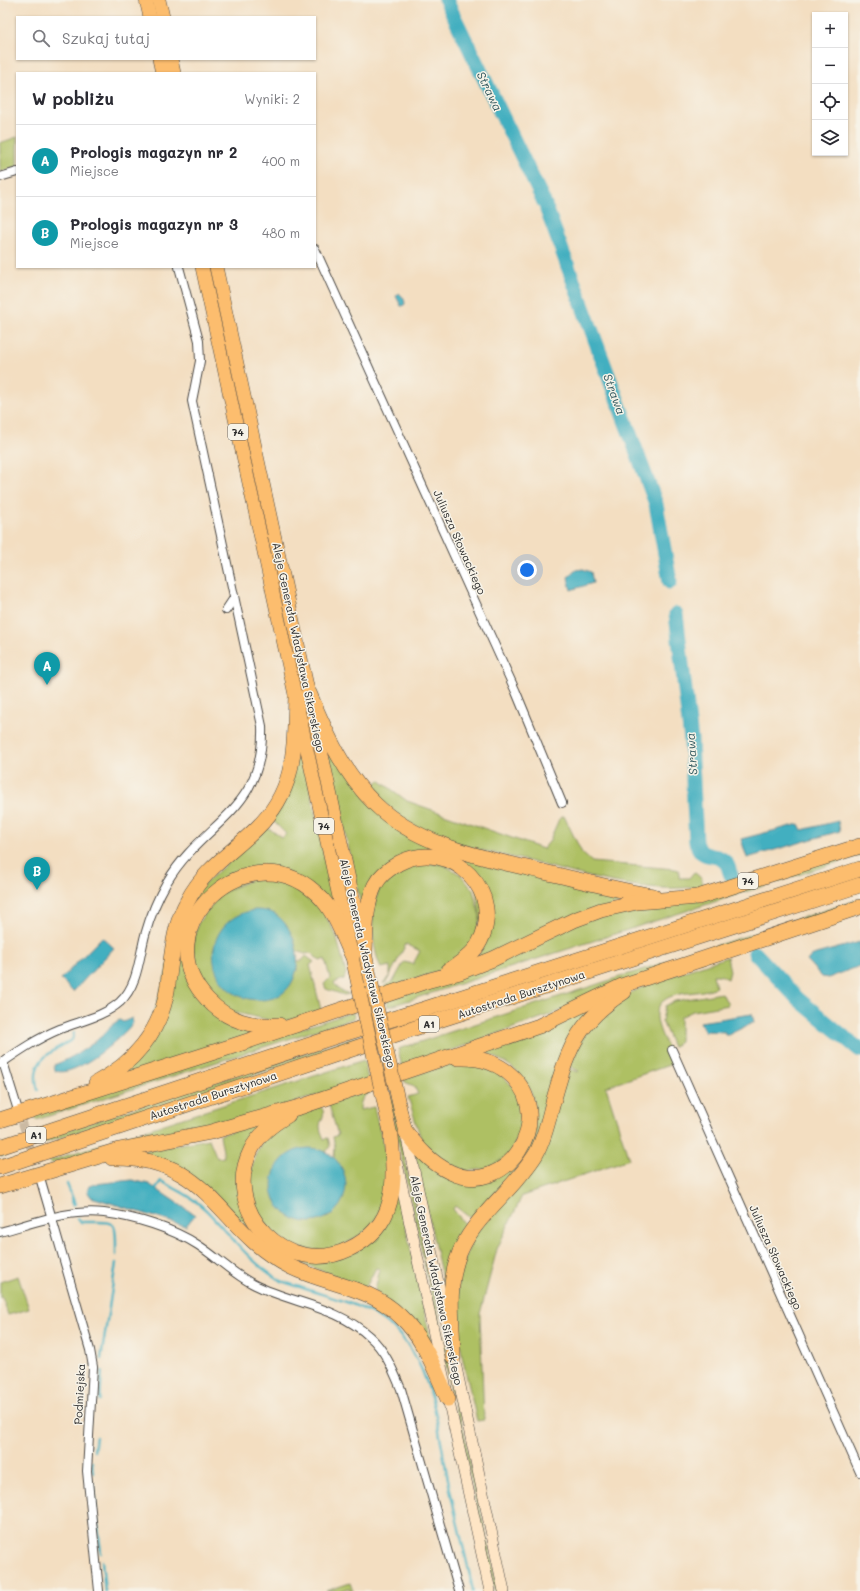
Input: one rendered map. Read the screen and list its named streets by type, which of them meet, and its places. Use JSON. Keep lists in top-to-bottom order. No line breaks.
{"streets":{"highway":["74","Autostrada Bursztynowa","A1"],"main road":["Aleje Generała Władysława Sikorskiego"],"street":["Juliusza Słowackiego","Podmiejska"]},"water":["Strawa"],"page":{"map_buttons":["+","−"],"search":"Szukaj tutaj","heading":["W pobliżu","Wyniki: 2"],"list":[{"mark":"A","name":"Prologis magazyn nr 2","note":"Miejsce","value":"400 m"},{"mark":"B","name":"Prologis magazyn nr 3","note":"Miejsce","value":"480 m"}],"pins":["A","B"]}}
